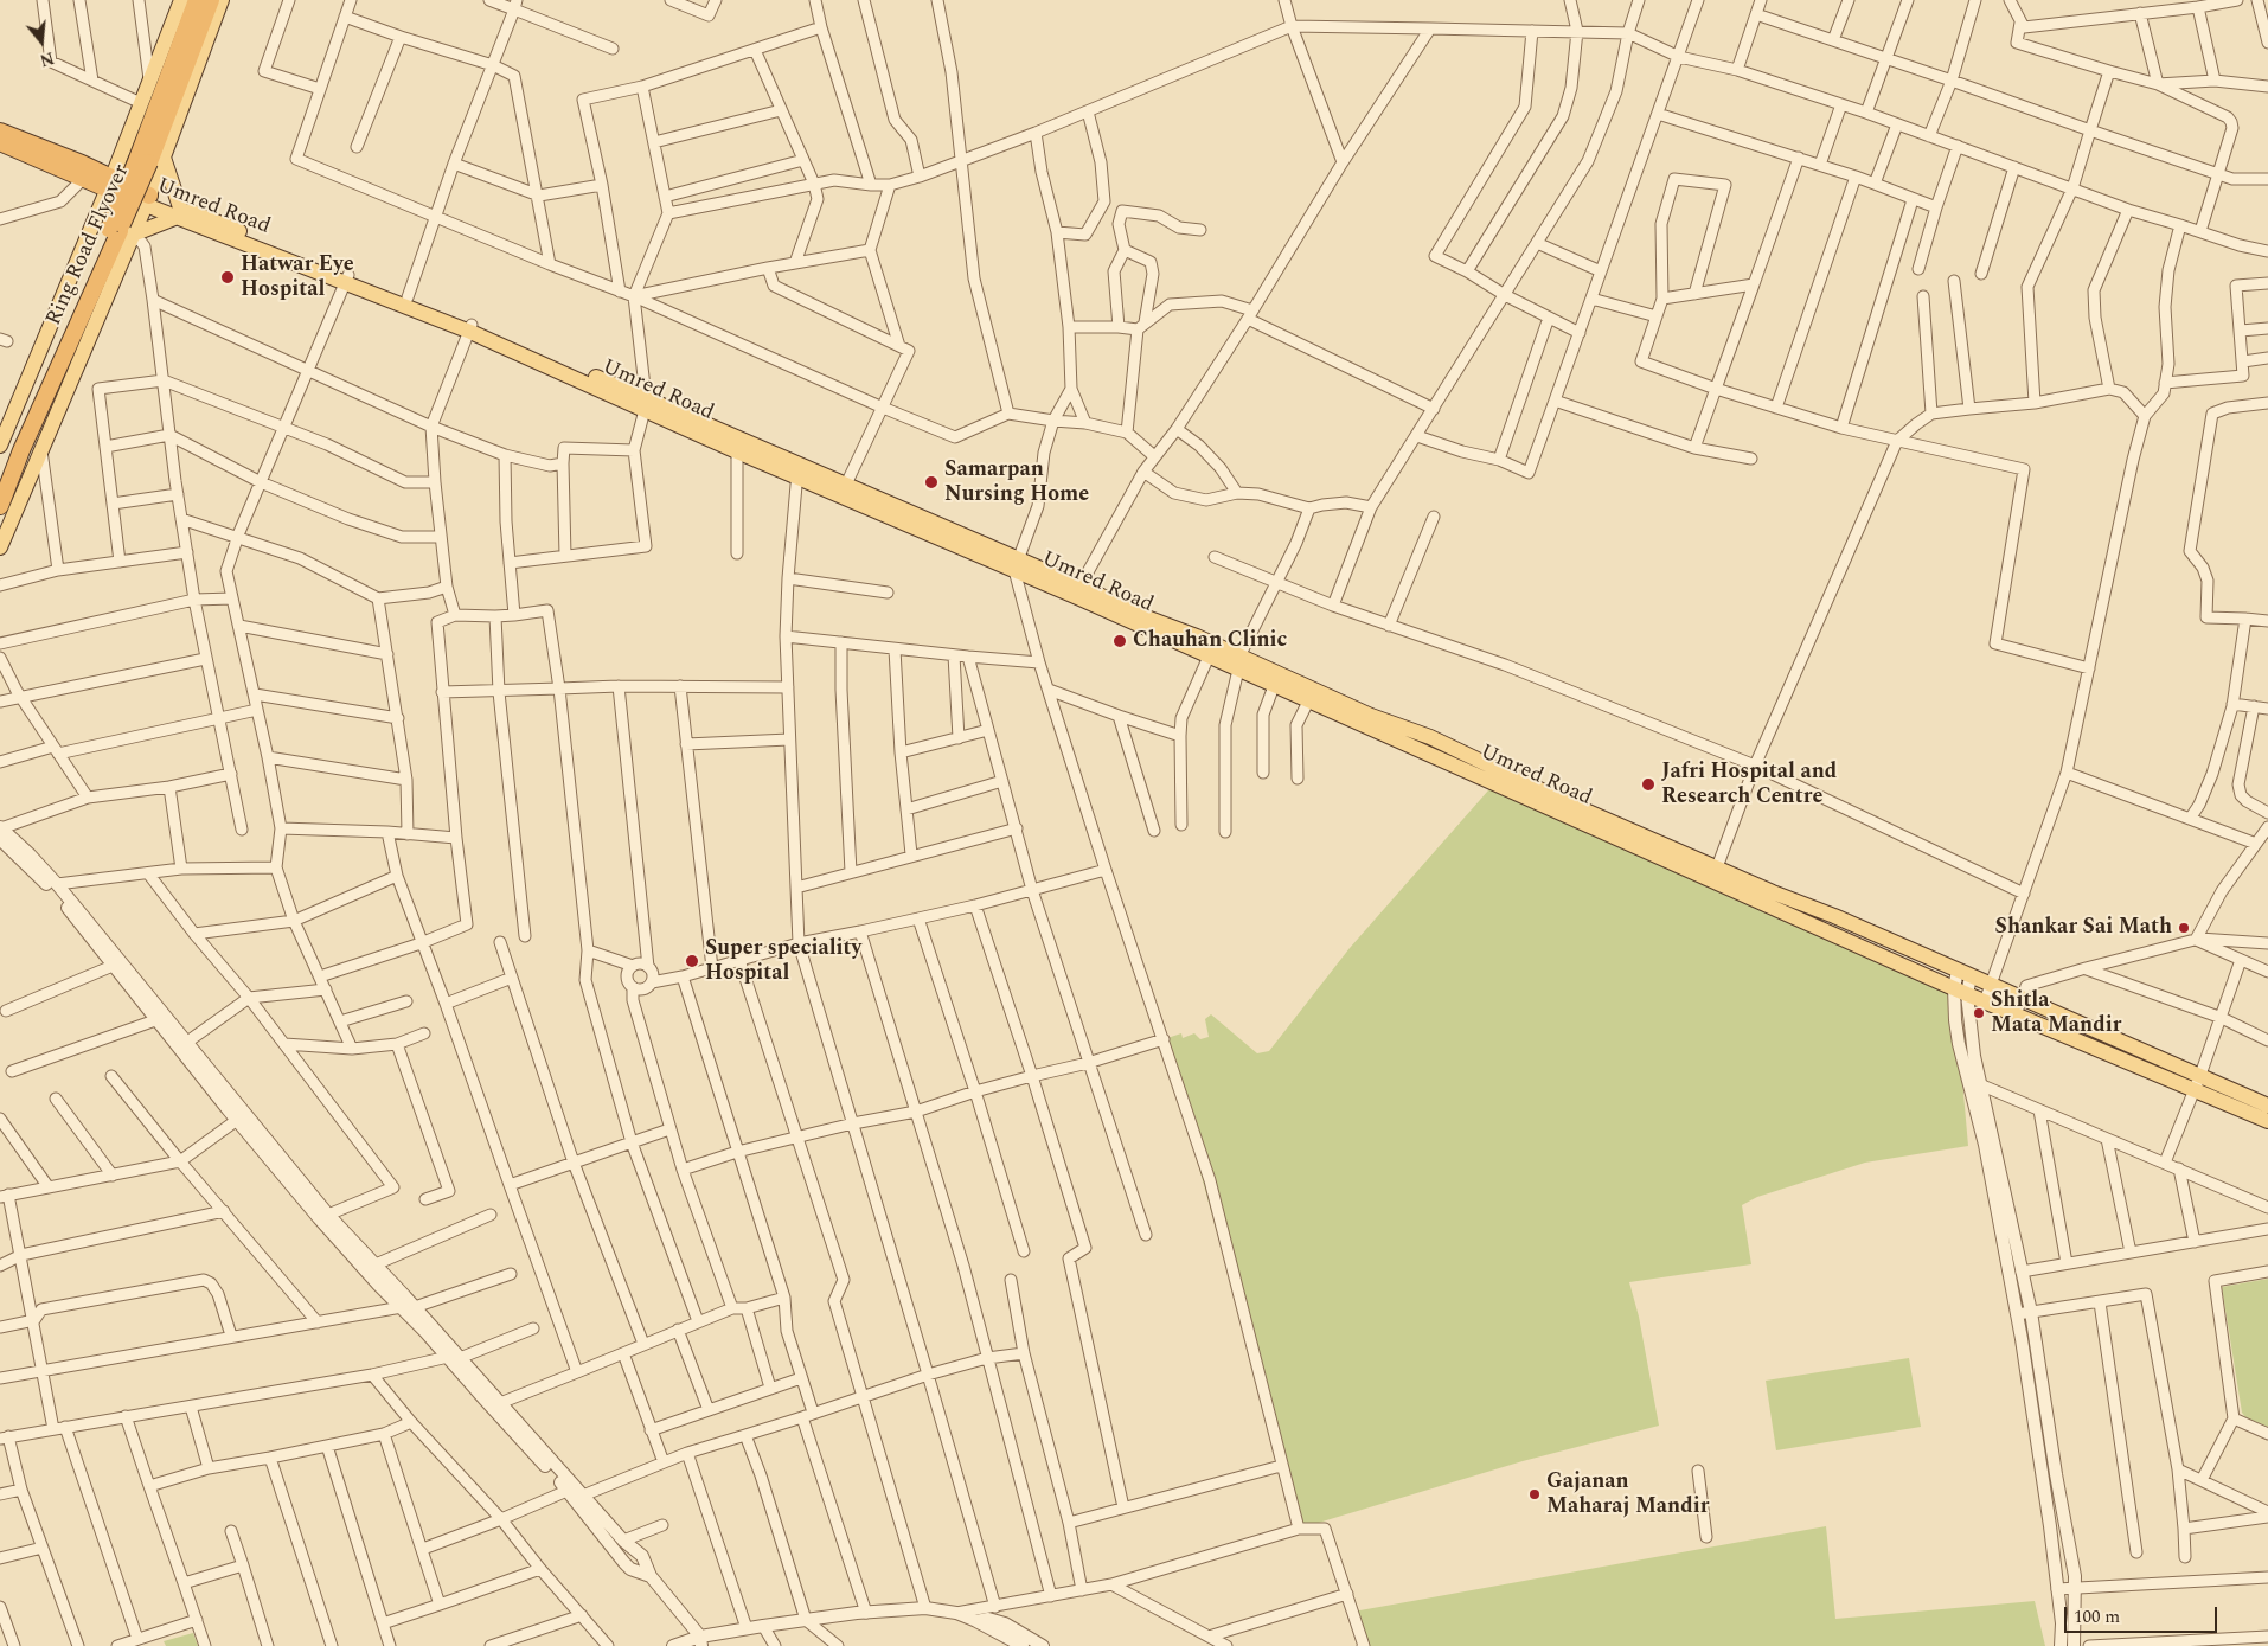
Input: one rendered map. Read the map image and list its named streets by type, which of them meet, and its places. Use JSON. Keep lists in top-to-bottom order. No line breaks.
{"streets":{"highway":["Ring Road Flyover"],"main road":["Umred Road"]},"places":["Hatwar Eye Hospital","Samarpan Nursing Home","Chauhan Clinic","Jafri Hospital and Research Centre","Shankar Sai Math","Super speciality Hospital","Shitla Mata Mandir","Gajanan Maharaj Mandir"],"scale_bar":"100 m","north":"bottom"}
